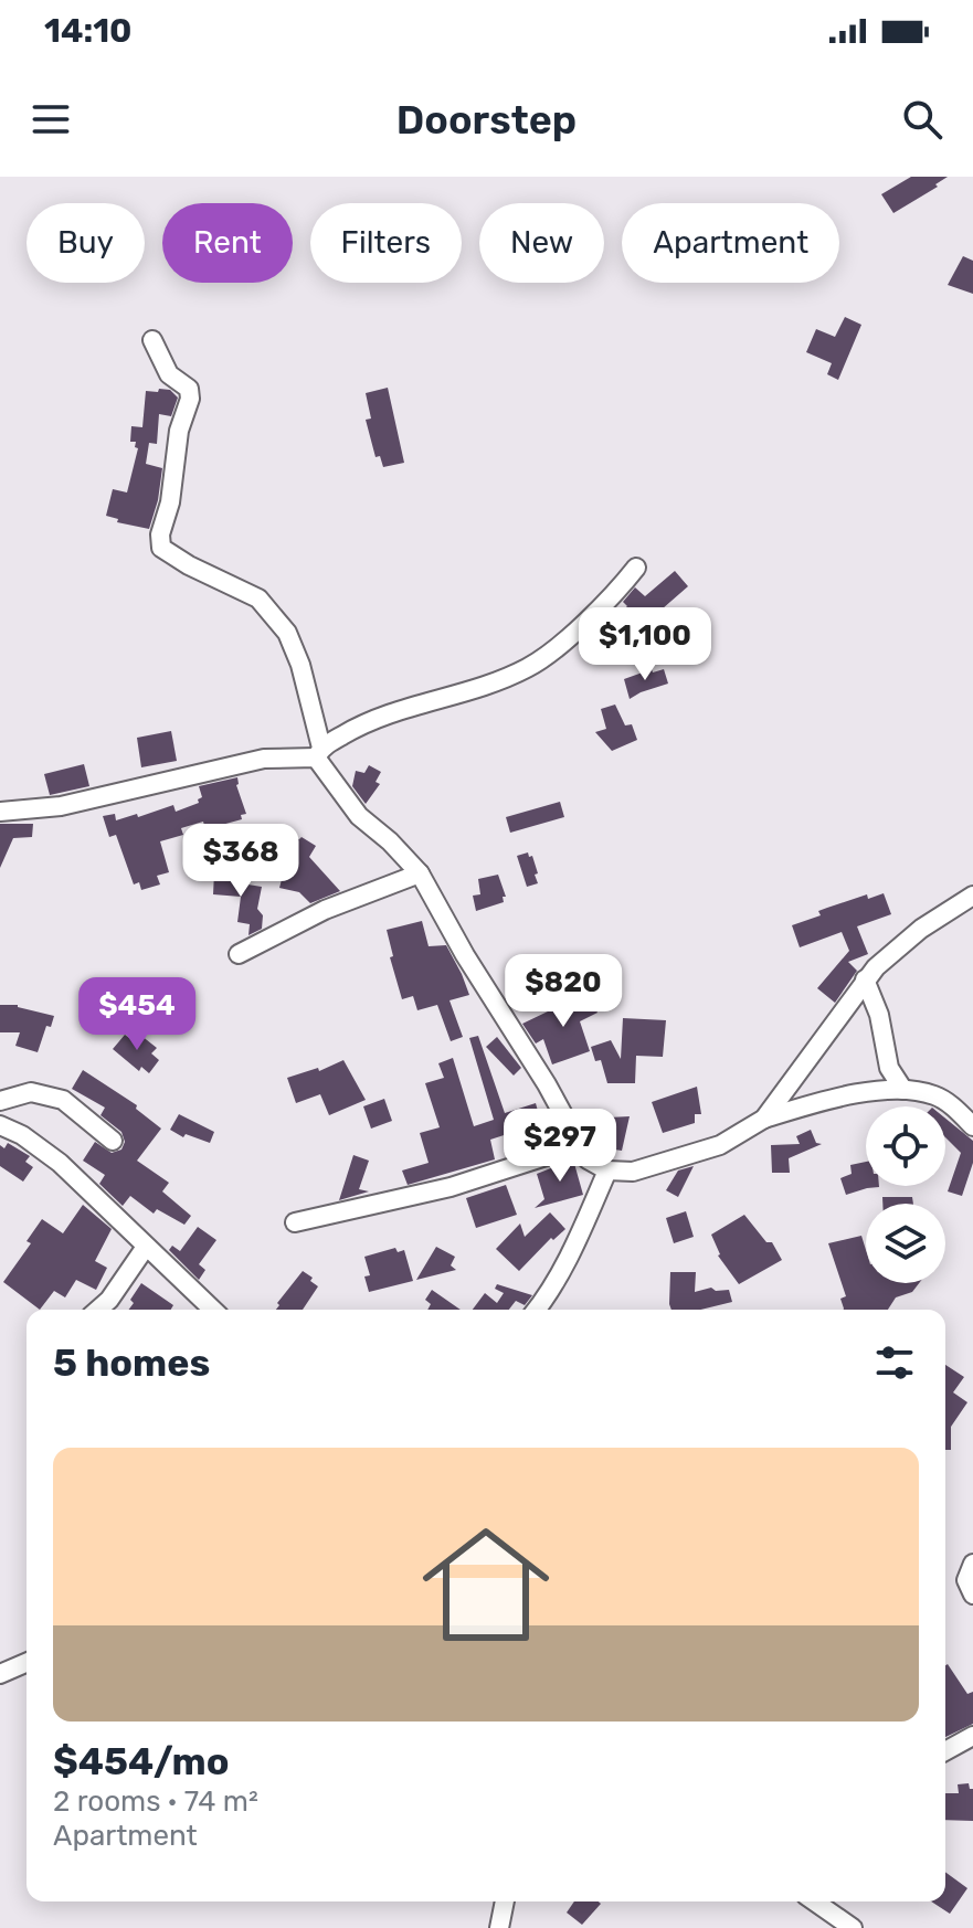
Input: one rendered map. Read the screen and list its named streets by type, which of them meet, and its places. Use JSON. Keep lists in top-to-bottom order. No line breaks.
{"page":{"status":"14:10","header":"Doorstep","chip":["Buy","Rent","Filters","New","Apartment"],"price":["$1,100","$368","$820","$454","$297"],"heading":"5 homes","list":[{"name":"$454/mo","note":"2 rooms · 74 m² · Apartment"}]}}
